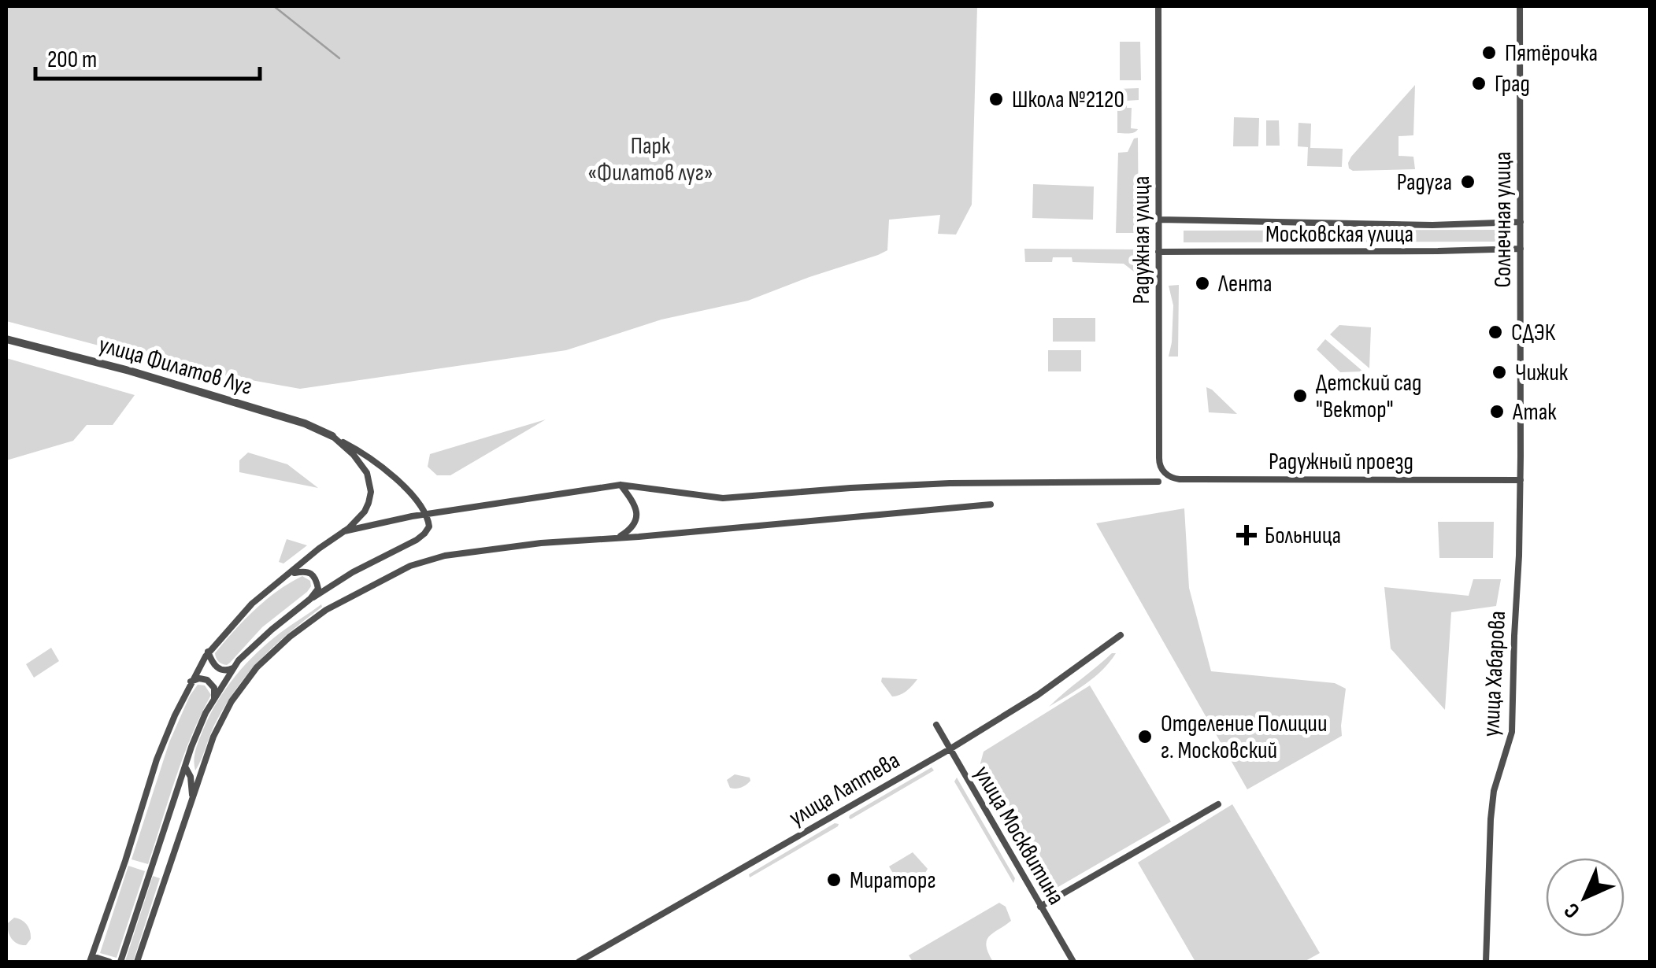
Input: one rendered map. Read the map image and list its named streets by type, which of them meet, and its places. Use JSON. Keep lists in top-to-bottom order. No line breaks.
{"streets":{"street":["Солнечная улица","Московская улица","Радужная улица","улица Филатов Луг","Радужный проезд","улица Хабарова","улица Лаптева","улица Москвитина"]},"crossings":[["Солнечная улица","Московская улица"],["Солнечная улица","Радужный проезд"],["Солнечная улица","улица Хабарова"],["Московская улица","Радужная улица"],["Радужная улица","Радужный проезд"],["Радужный проезд","улица Хабарова"],["улица Лаптева","улица Москвитина"]],"parks":["Парк «Филатов луг»"],"places":{"other":["Пятёрочка","Град","Школа №2120","Радуга","Лента","СДЭК","Чижик","Детский сад \"Вектор\"","Атак","Отделение Полиции г. Московский","Мираторг"],"health":["Больница"]},"scale_bar":"200 m","north":"bottom left"}
